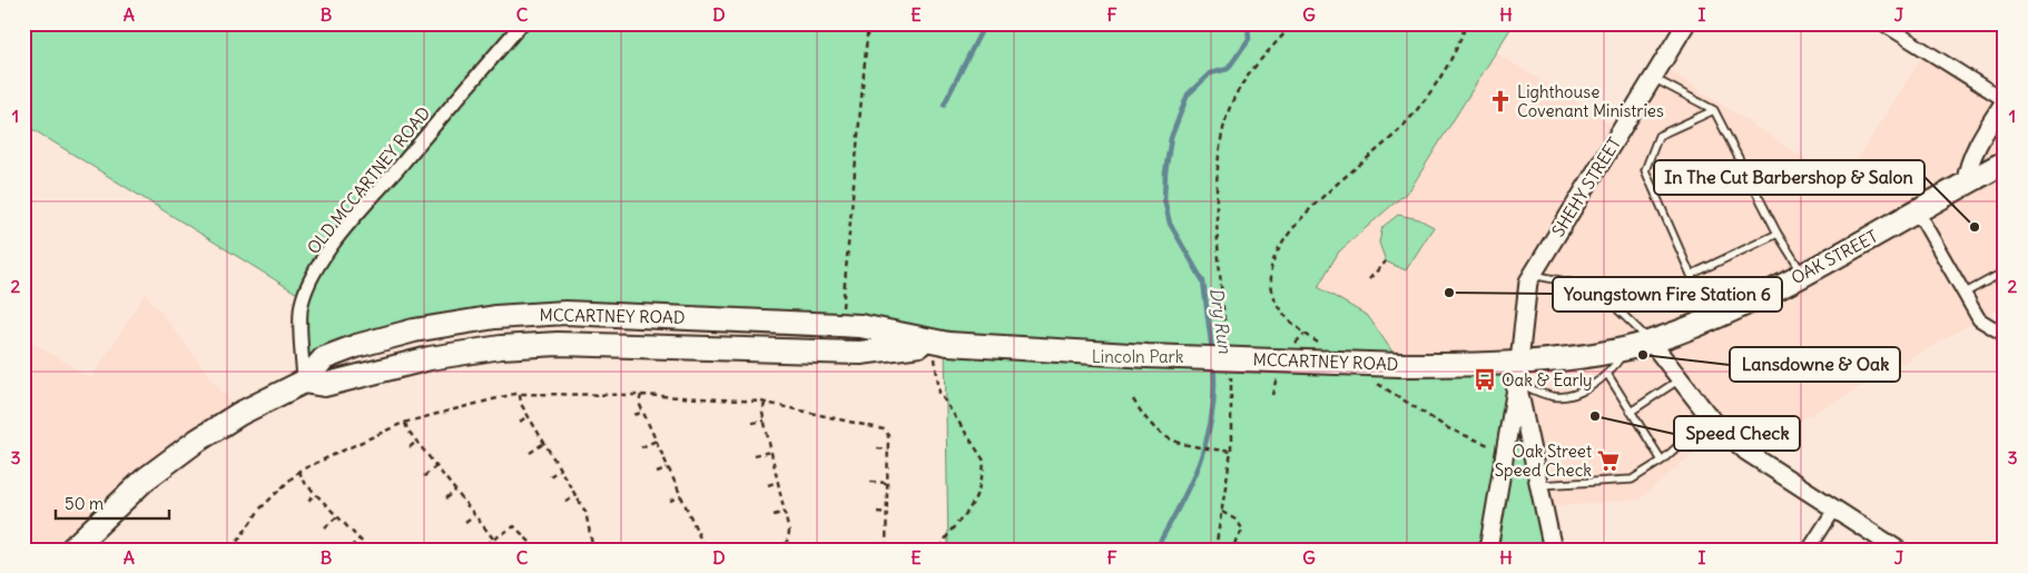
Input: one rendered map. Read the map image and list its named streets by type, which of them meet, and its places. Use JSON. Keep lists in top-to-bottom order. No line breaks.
{"streets":{"highway":["OAK STREET","MCCARTNEY ROAD"],"street":["OLD MCCARTNEY ROAD","SHEHY STREET"]},"crossings":[["OLD MCCARTNEY ROAD","MCCARTNEY ROAD"],["SHEHY STREET","OAK STREET"],["SHEHY STREET","MCCARTNEY ROAD"],["OAK STREET","MCCARTNEY ROAD"]],"water":["Dry Run"],"parks":["Lincoln Park"],"places":{"church":["Lighthouse Covenant Ministries"],"other":["In The Cut Barbershop & Salon","Youngstown Fire Station 6","Lansdowne & Oak","Speed Check"],"bus stop":["Oak & Early"],"supermarket":["Oak Street Speed Check"]},"scale_bar":"50 m","grid":{"columns":["A","B","C","D","E","F","G","H","I","J"],"rows":["1","2","3"]}}
